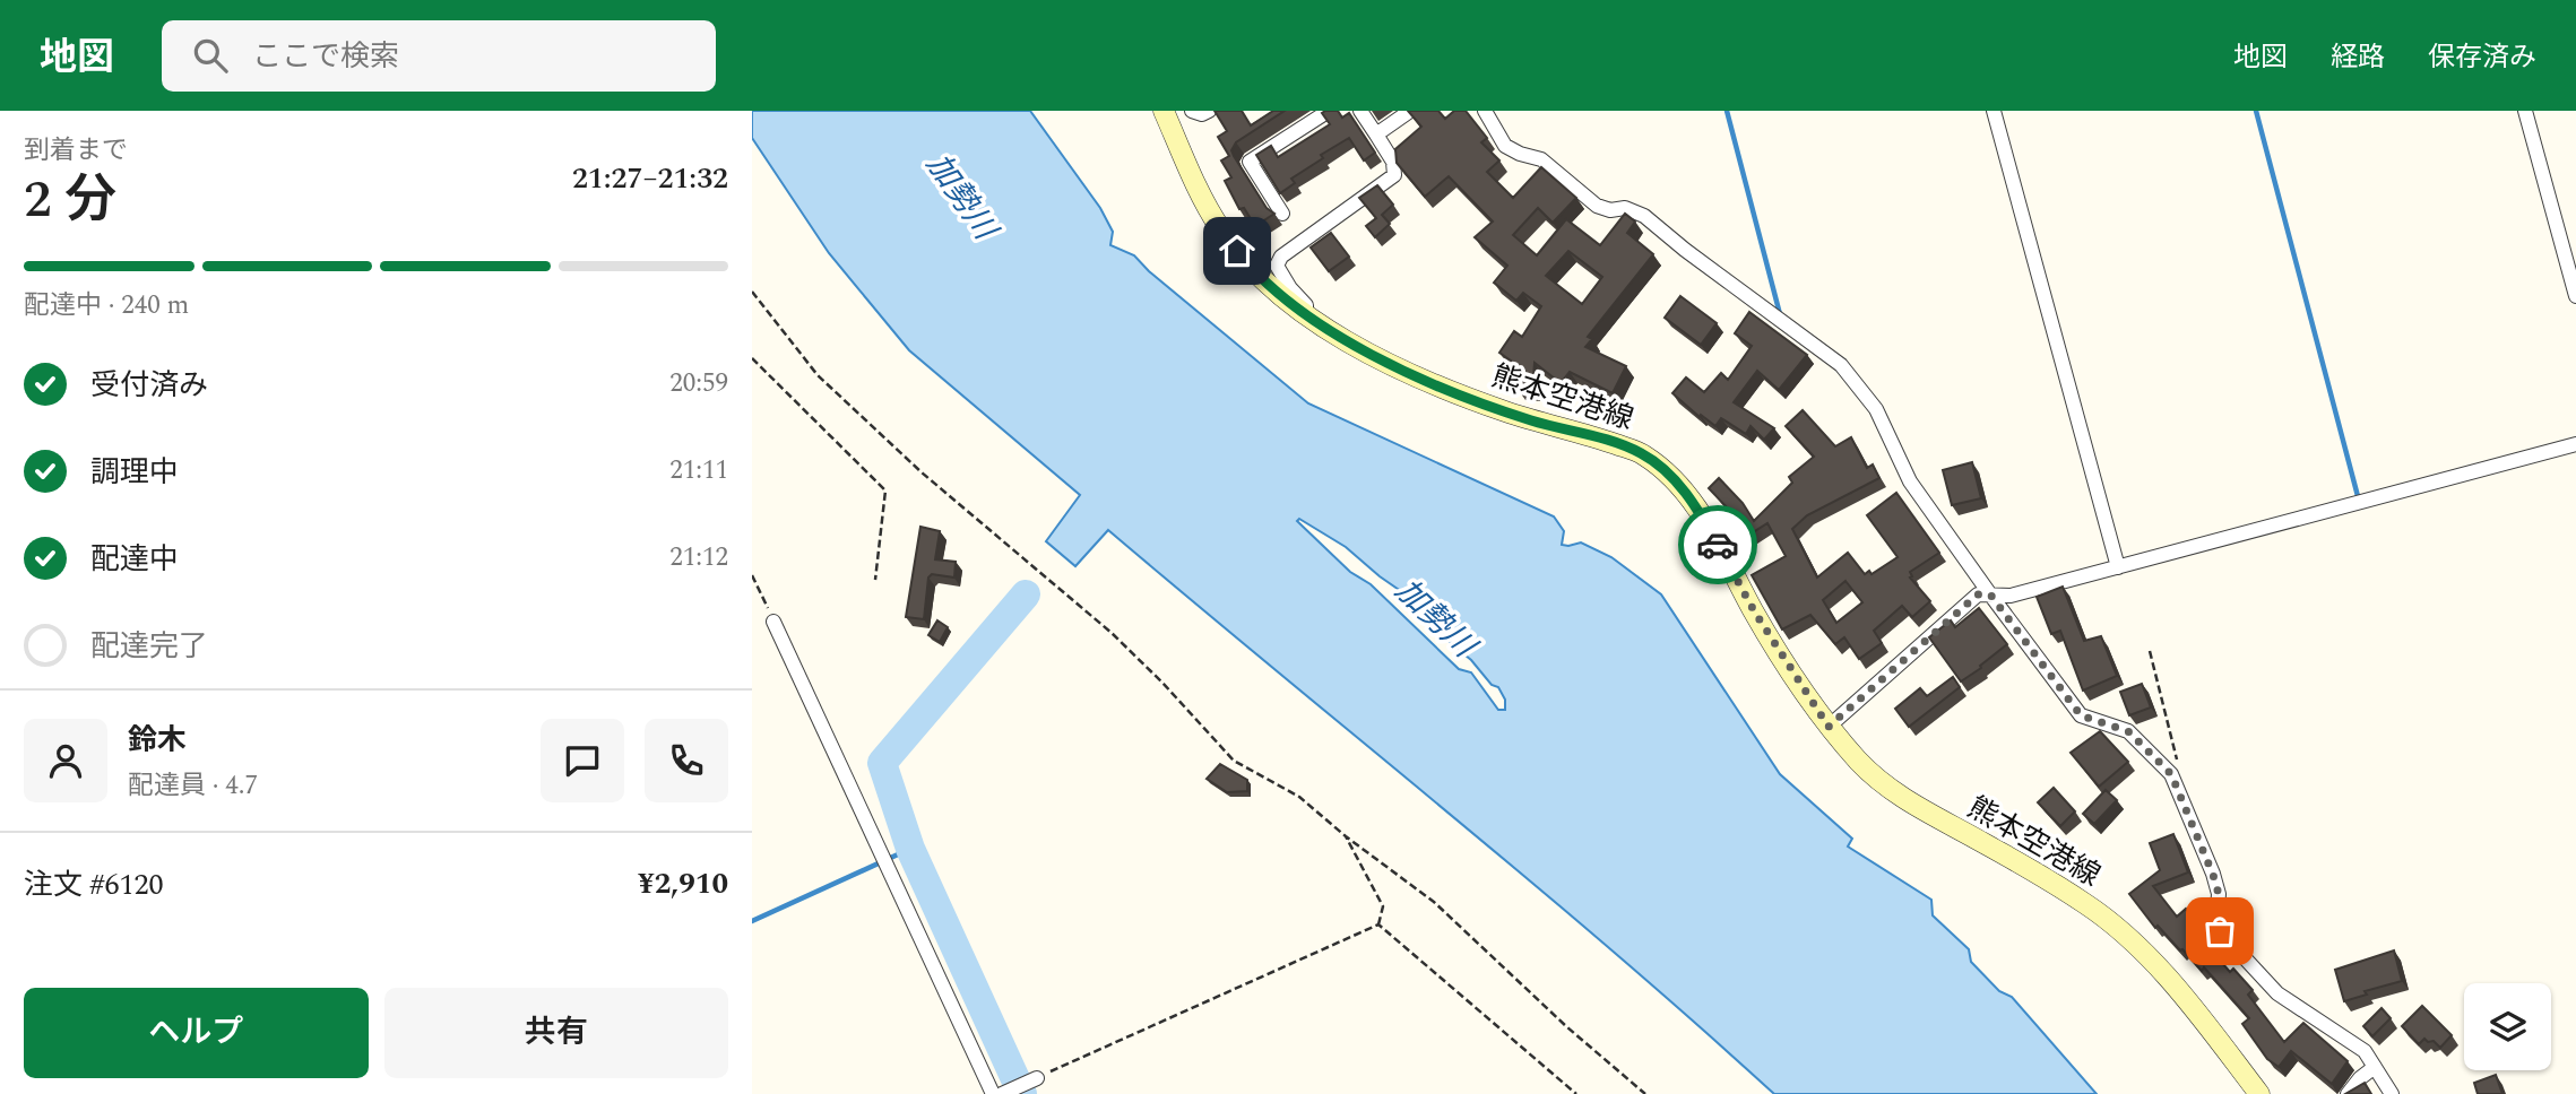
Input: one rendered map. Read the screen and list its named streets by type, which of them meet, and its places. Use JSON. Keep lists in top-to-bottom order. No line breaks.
{"streets":{"main road":["熊本空港線"]},"water":["加勢川"],"page":{"header":"地図","search":"ここで検索","nav":["地図","経路","保存済み"],"heading":["2 分","到着まで","21:27–21:32"],"panel":["鈴木","配達員 · 4.7","注文 #6120","¥2,910"],"bar":"配達中 · 240 m","list":[["受付済み","20:59"],["調理中","21:11"],["配達中","21:12"],"配達完了"],"buttons":["ヘルプ","共有"]}}
